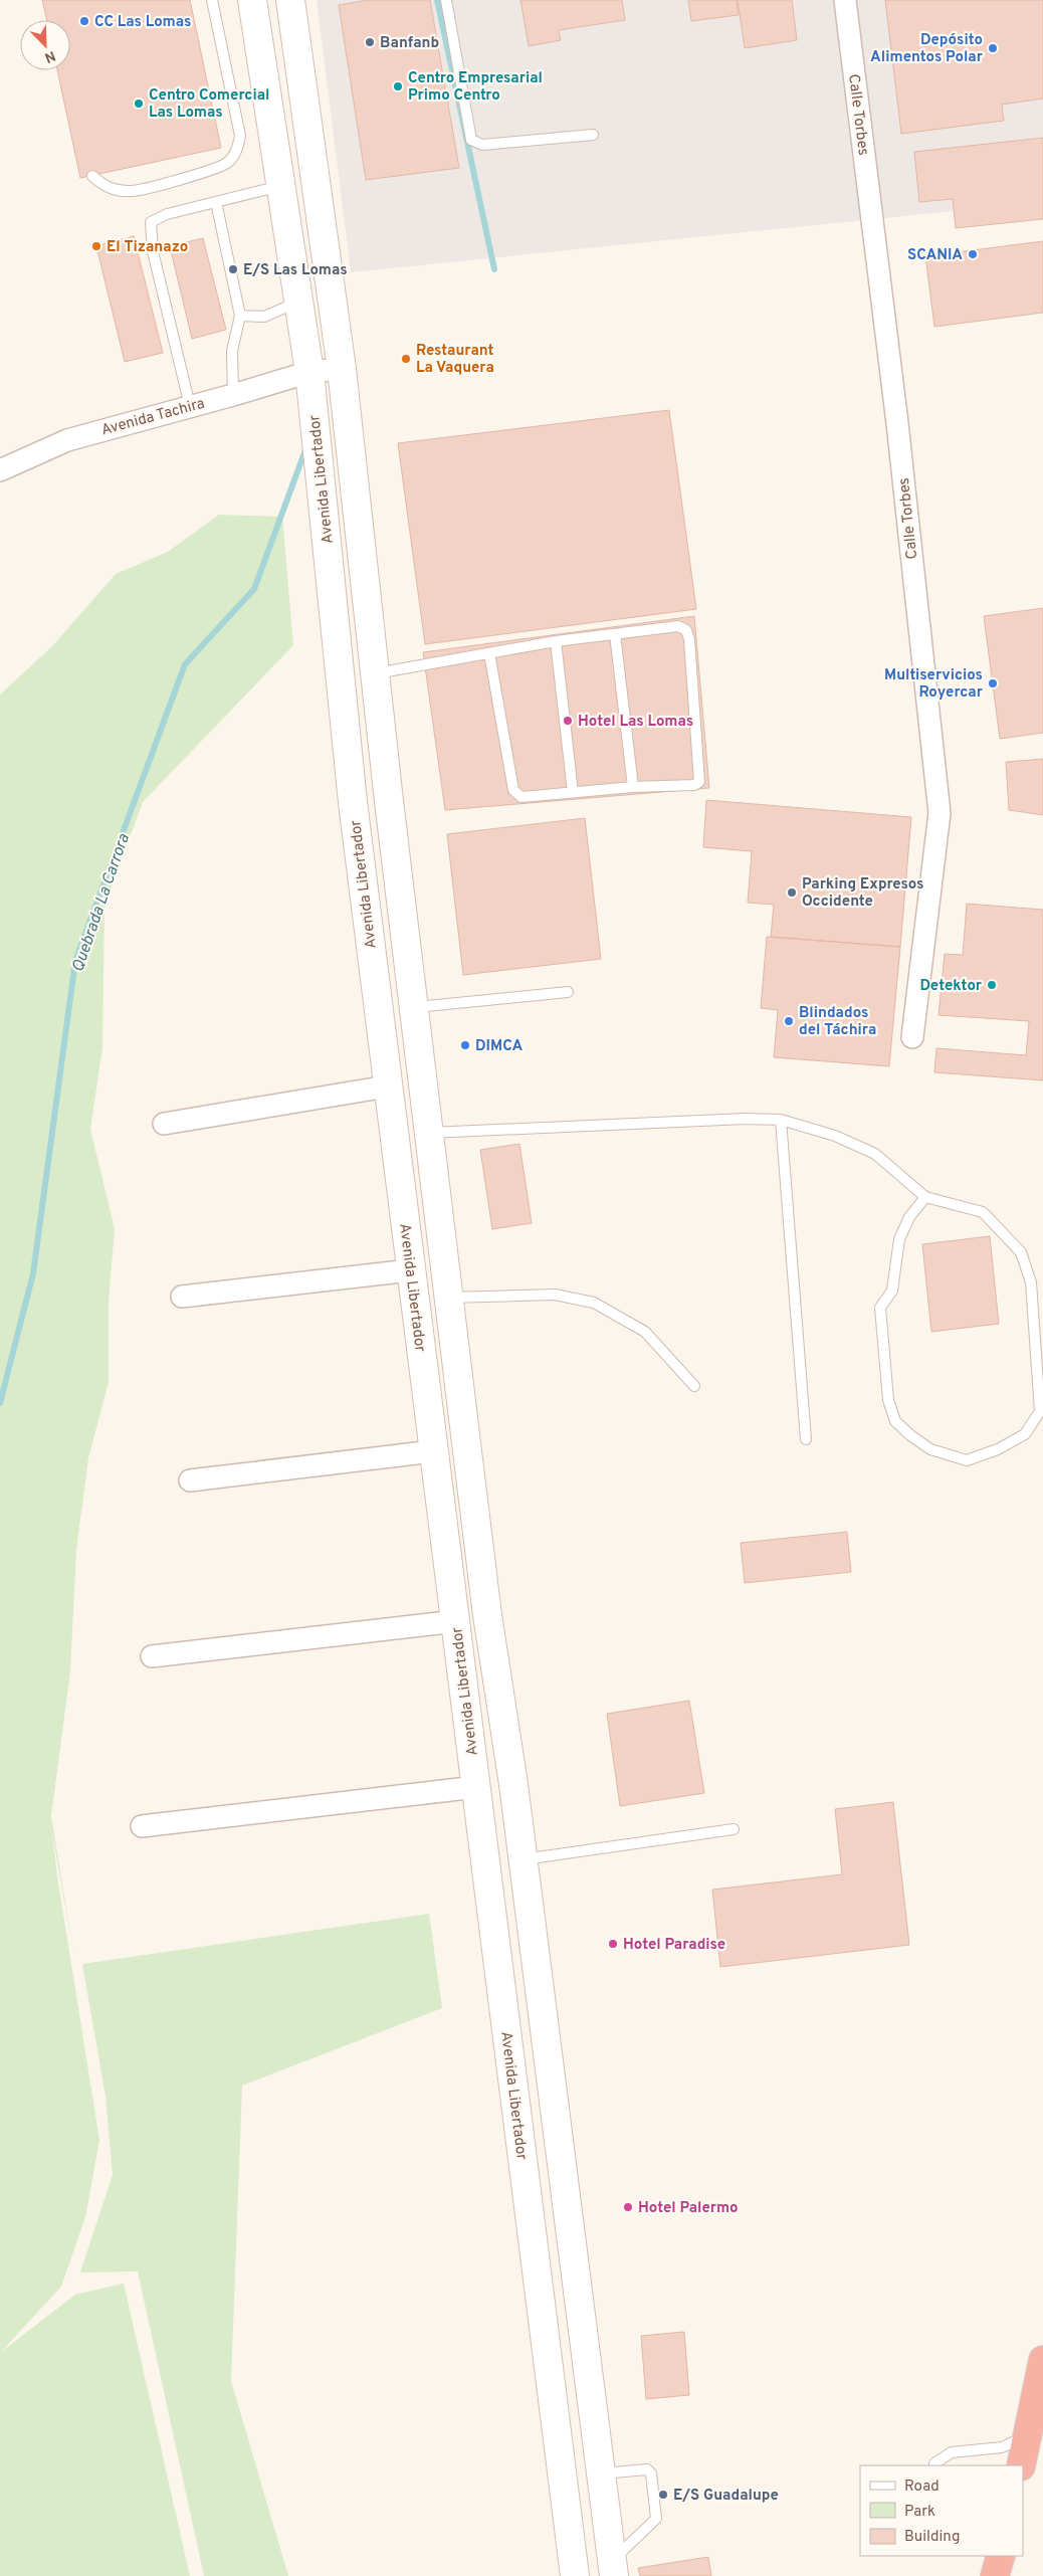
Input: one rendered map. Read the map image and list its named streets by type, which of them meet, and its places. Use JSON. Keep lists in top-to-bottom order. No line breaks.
{"streets":{"main road":["Avenida Libertador"],"street":["Calle Torbes","Avenida Tachira"]},"crossings":[["Avenida Tachira","Avenida Libertador"]],"water":["Quebrada La Carrora"],"places":["CC Las Lomas","Banfanb","Depósito Alimentos Polar","Centro Empresarial Primo Centro","Centro Comercial Las Lomas","El Tizanazo","SCANIA","E/S Las Lomas","Restaurant La Vaquera","Multiservicios Royercar","Hotel Las Lomas","Parking Expresos Occidente","Detektor","Blindados del Táchira","DIMCA","Hotel Paradise","Hotel Palermo","E/S Guadalupe"],"legend":["Road","Park","Building"],"north":"bottom right"}
